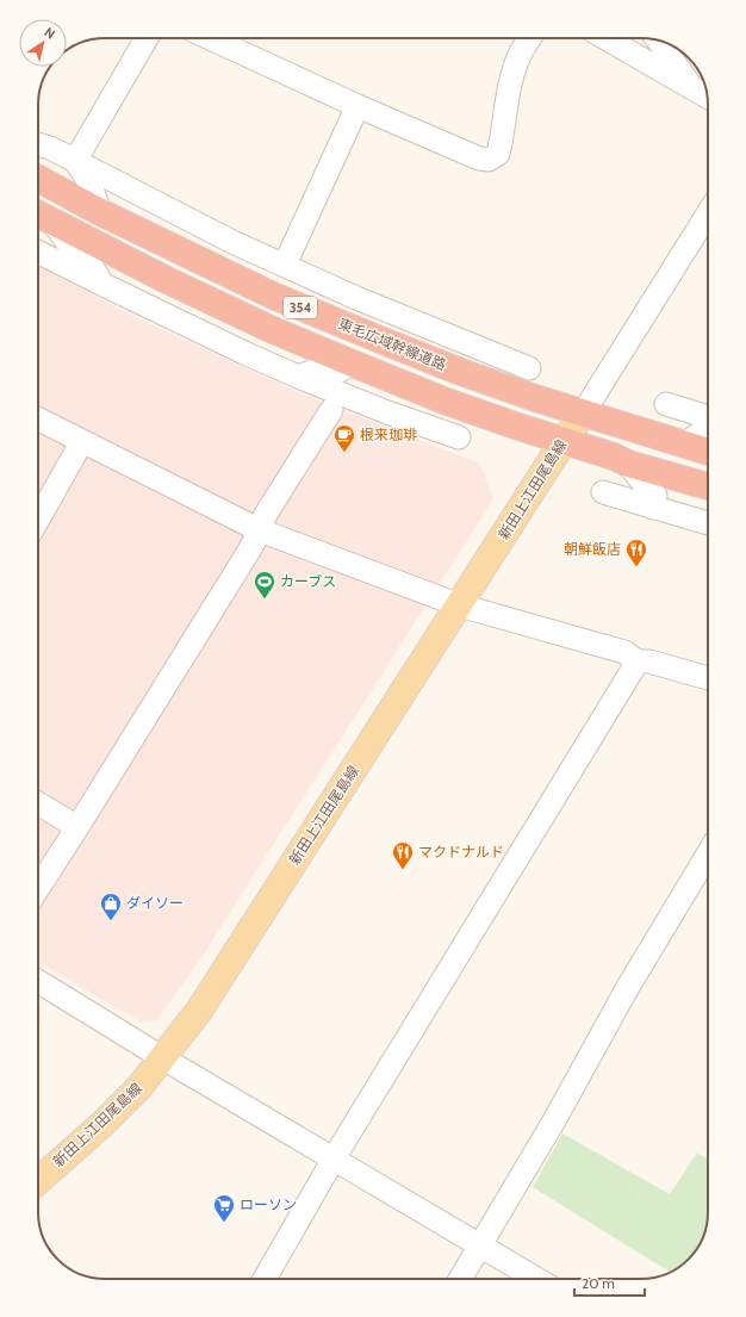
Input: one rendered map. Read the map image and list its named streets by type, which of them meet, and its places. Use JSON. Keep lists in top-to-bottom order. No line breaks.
{"streets":{"highway":["354","東毛広域幹線道路"],"main road":["新田上江田尾島線"]},"crossings":[["354","新田上江田尾島線"],["東毛広域幹線道路","新田上江田尾島線"]],"places":{"cafe":["根来珈琲"],"restaurant":["朝鮮飯店","マクドナルド"],"sports":["カーブス"],"shop":["ダイソー"],"supermarket":["ローソン"]},"scale_bar":"20 m","north":"top right"}
